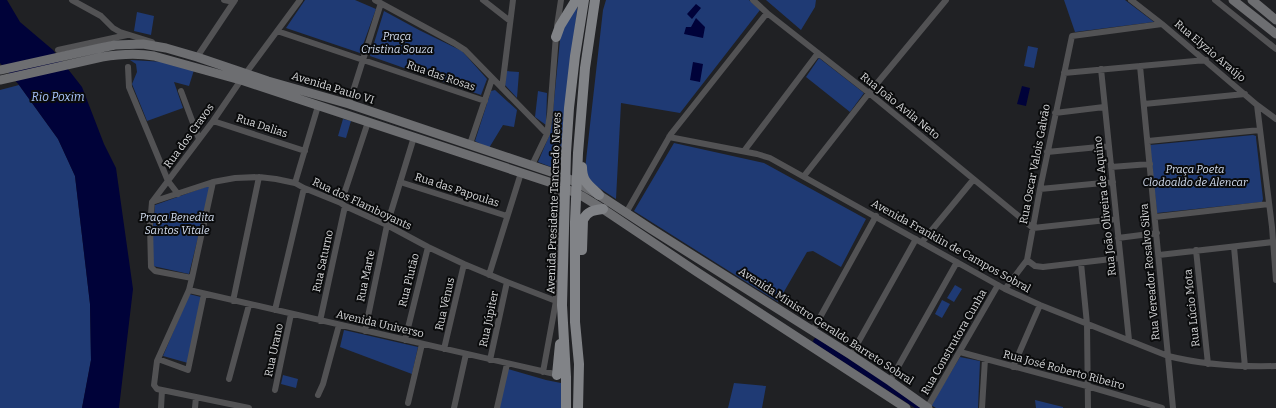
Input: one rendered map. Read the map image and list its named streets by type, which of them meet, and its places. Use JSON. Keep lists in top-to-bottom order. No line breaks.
{"streets":{"main road":["Avenida Paulo VI","Avenida Presidente Tancredo Neves","Avenida Ministro Geraldo Barreto Sobral"],"street":["Rua Elyzio Araújo","Rua das Rosas","Rua João Avila Neto","Rua Dalias","Rua dos Cravos","Rua Oscar Valois Galvão","Rua das Papoulas","Rua dos Flamboyants","Rua João Oliveira de Aquino","Avenida Franklin de Campos Sobral","Rua Saturno","Rua Vereador Rosalvo Silva","Rua Marte","Rua Plutão","Rua Vênus","Rua Lúcio Mota","Rua Júpiter","Avenida Universo","Rua Construtora Cunha","Rua Urano","Rua José Roberto Ribeiro"]},"crossings":[["Rua Elyzio Araújo","Rua Oscar Valois Galvão"],["Rua das Rosas","Rua dos Cravos"],["Avenida Paulo VI","Rua dos Cravos"],["Avenida Paulo VI","Rua Saturno"],["Avenida Paulo VI","Rua Marte"],["Avenida Paulo VI","Avenida Ministro Geraldo Barreto Sobral"],["Rua João Avila Neto","Rua Oscar Valois Galvão"],["Rua Dalias","Rua dos Cravos"],["Rua dos Cravos","Rua dos Flamboyants"],["Rua Oscar Valois Galvão","Avenida Franklin de Campos Sobral"],["Rua das Papoulas","Rua Marte"],["Avenida Presidente Tancredo Neves","Avenida Universo"],["Rua dos Flamboyants","Rua Saturno"],["Rua dos Flamboyants","Rua Marte"],["Rua dos Flamboyants","Rua Plutão"],["Rua dos Flamboyants","Rua Vênus"],["Rua dos Flamboyants","Rua Júpiter"],["Rua João Oliveira de Aquino","Avenida Franklin de Campos Sobral"],["Avenida Franklin de Campos Sobral","Rua Vereador Rosalvo Silva"],["Avenida Franklin de Campos Sobral","Rua Lúcio Mota"],["Avenida Franklin de Campos Sobral","Rua Construtora Cunha"],["Rua Saturno","Avenida Universo"],["Rua Marte","Avenida Universo"],["Rua Plutão","Avenida Universo"],["Rua Vênus","Avenida Universo"],["Rua Júpiter","Avenida Universo"],["Avenida Universo","Rua Urano"],["Avenida Ministro Geraldo Barreto Sobral","Rua Construtora Cunha"],["Rua Construtora Cunha","Rua José Roberto Ribeiro"]],"water":["Rio Poxim"],"parks":["Praça Cristina Souza","Praça Poeta Clodoaldo de Alencar","Praça Benedita Santos Vitale"]}
